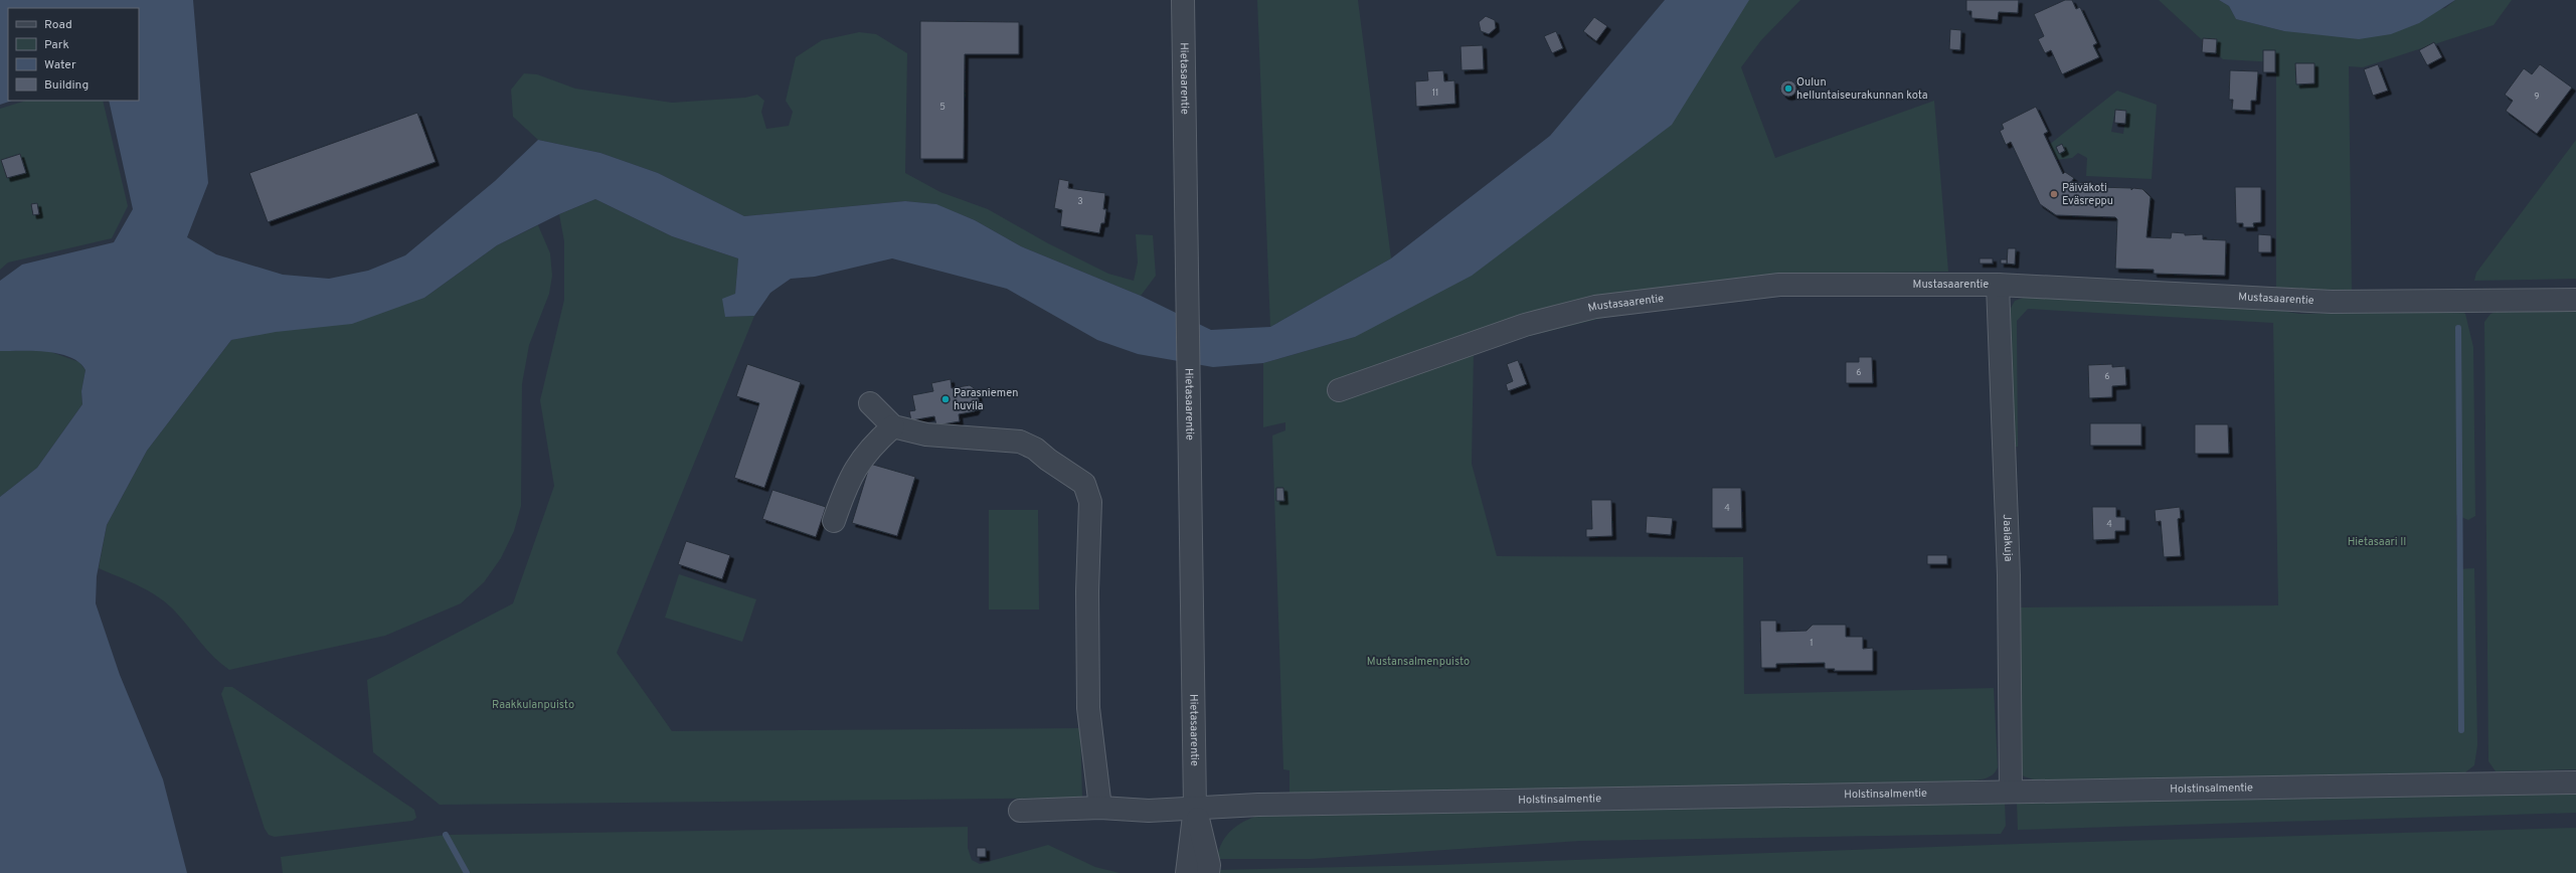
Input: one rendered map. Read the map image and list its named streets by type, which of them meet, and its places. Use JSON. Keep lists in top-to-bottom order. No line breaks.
{"streets":{"street":["Hietasaarentie","Mustasaarentie","Jaalakuja","Holstinsalmentie"]},"crossings":[["Hietasaarentie","Holstinsalmentie"],["Mustasaarentie","Jaalakuja"],["Jaalakuja","Holstinsalmentie"]],"parks":["Hietasaari II","Mustansalmenpuisto","Raakkulanpuisto"],"places":["Oulun helluntaiseurakunnan kota","Päiväkoti Eväsreppu","Parasniemen huvila"],"house_numbers":["11","9","5","3","6","6","4","4","1"],"legend":["Road","Park","Water","Building"]}
